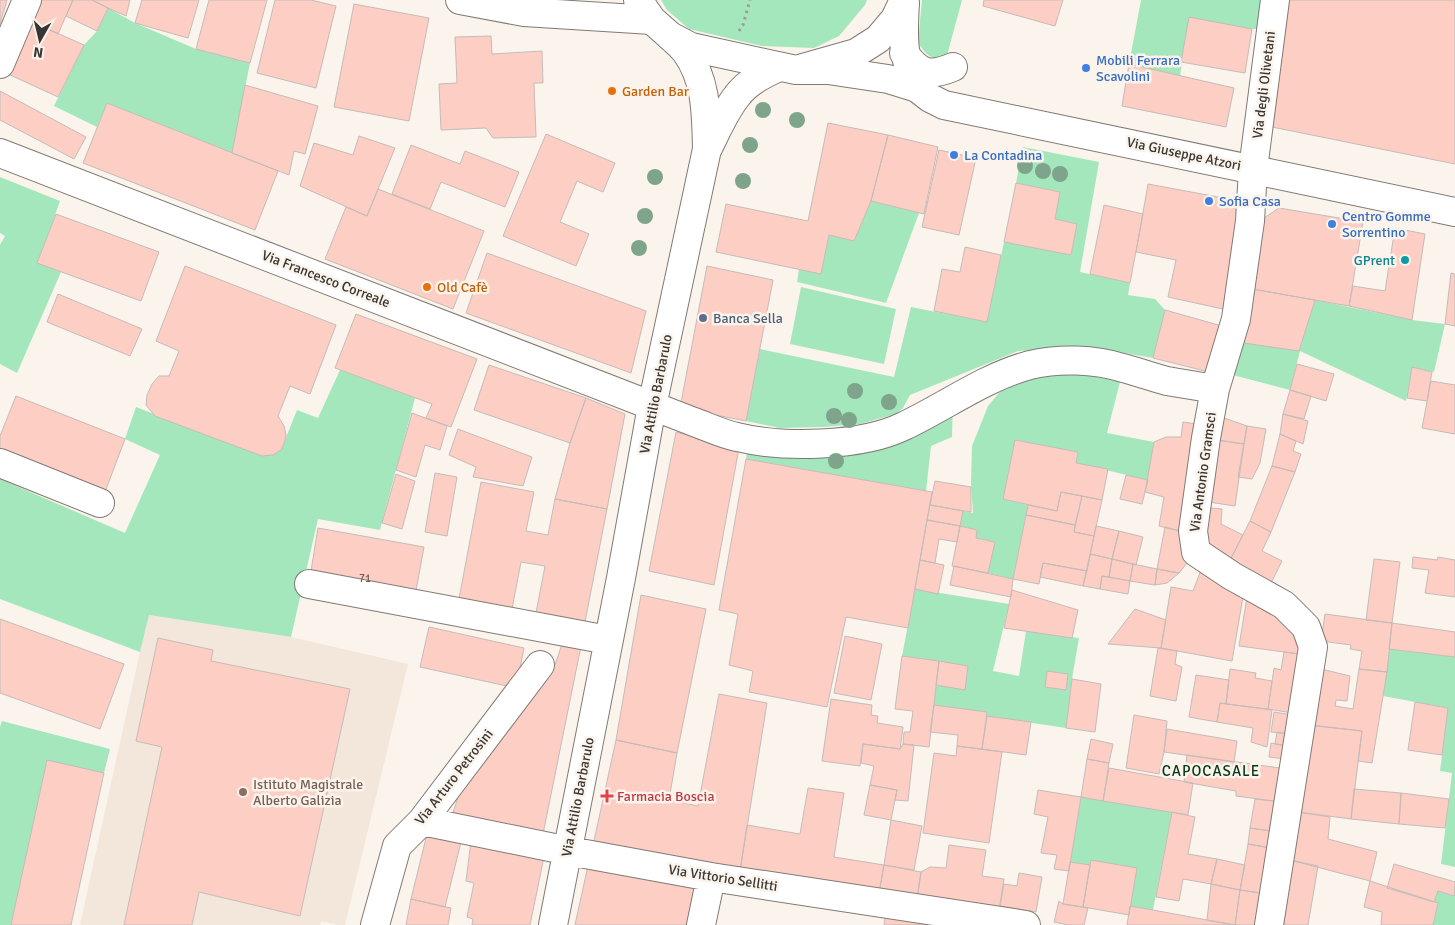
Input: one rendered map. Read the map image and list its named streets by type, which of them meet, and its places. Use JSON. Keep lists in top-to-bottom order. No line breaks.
{"streets":{"street":["Via degli Olivetani","Via Giuseppe Atzori","Via Francesco Correale","Via Attilio Barbarulo","Via Antonio Gramsci","Via Arturo Petrosini","Via Vittorio Sellitti"]},"crossings":[["Via degli Olivetani","Via Giuseppe Atzori"],["Via degli Olivetani","Via Antonio Gramsci"],["Via Giuseppe Atzori","Via Attilio Barbarulo"],["Via Giuseppe Atzori","Via Antonio Gramsci"],["Via Francesco Correale","Via Attilio Barbarulo"],["Via Francesco Correale","Via Antonio Gramsci"],["Via Attilio Barbarulo","Via Vittorio Sellitti"],["Via Arturo Petrosini","Via Vittorio Sellitti"]],"districts":["CAPOCASALE"],"places":{"other":["Mobili Ferrara Scavolini","Garden Bar","La Contadina","Sofia Casa","Centro Gomme Sorrentino","GPrent","Old Cafè","Banca Sella","Istituto Magistrale Alberto Galizia"],"health":["Farmacia Boscia"]},"house_numbers":["71"],"north":"bottom"}
